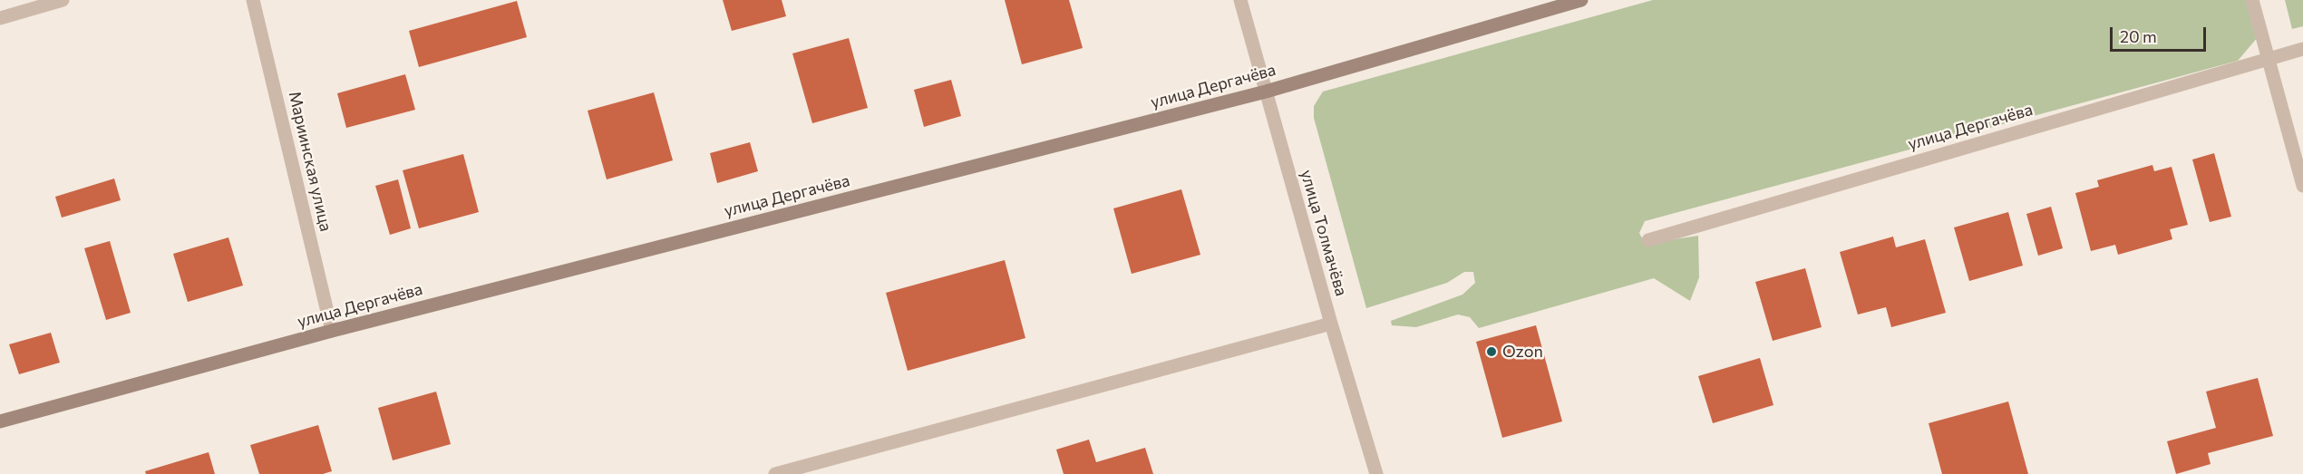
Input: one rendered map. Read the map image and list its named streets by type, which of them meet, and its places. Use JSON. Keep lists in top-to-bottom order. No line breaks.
{"streets":{"street":["улица Дергачёва","Мариинская улица","улица Толмачёва"]},"crossings":[["улица Дергачёва","Мариинская улица"],["улица Дергачёва","улица Толмачёва"]],"places":["Ozon"],"scale_bar":"20 m"}
